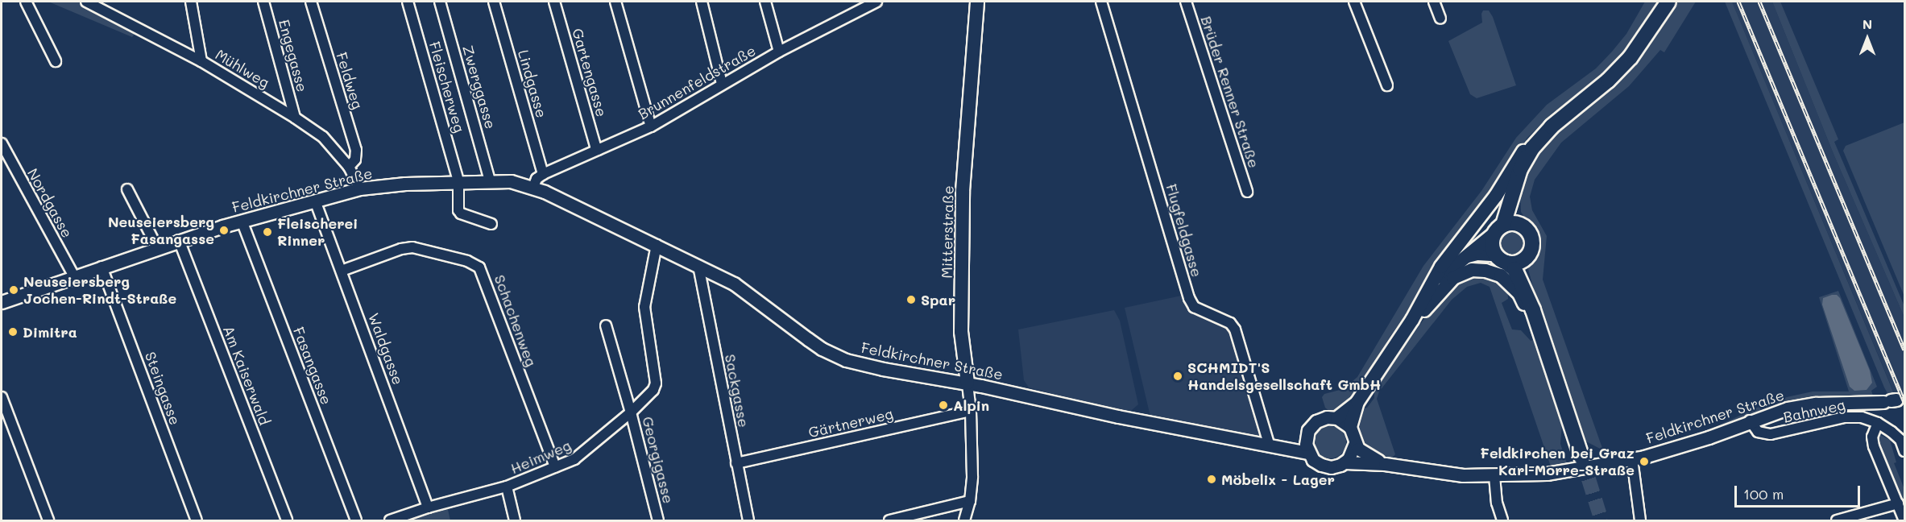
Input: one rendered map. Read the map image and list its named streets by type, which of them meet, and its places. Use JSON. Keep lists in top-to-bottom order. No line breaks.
{"streets":{"main road":["Mitterstraße"],"street":["Engegasse","Mühlweg","Gartengasse","Feldweg","Brunnenfeldstraße","Lindgasse","Fleischerweg","Zwerggasse","Brüder Renner Straße","Feldkirchner Straße","Nordgasse","Flugfeldgasse","Schachenweg","Waldgasse","Fasangasse","Am Kaiserwald","Steingasse","Sackgasse","Bahnweg","Gärtnerweg","Heimweg","Georgigasse"]},"crossings":[["Engegasse","Mühlweg"],["Mühlweg","Feldweg"],["Mühlweg","Feldkirchner Straße"],["Gartengasse","Brunnenfeldstraße"],["Brunnenfeldstraße","Lindgasse"],["Brunnenfeldstraße","Feldkirchner Straße"],["Fleischerweg","Feldkirchner Straße"],["Zwerggasse","Feldkirchner Straße"],["Feldkirchner Straße","Nordgasse"],["Feldkirchner Straße","Flugfeldgasse"],["Feldkirchner Straße","Mitterstraße"],["Feldkirchner Straße","Waldgasse"],["Feldkirchner Straße","Fasangasse"],["Feldkirchner Straße","Am Kaiserwald"],["Feldkirchner Straße","Steingasse"],["Feldkirchner Straße","Sackgasse"],["Feldkirchner Straße","Bahnweg"],["Feldkirchner Straße","Georgigasse"],["Mitterstraße","Gärtnerweg"],["Schachenweg","Waldgasse"],["Schachenweg","Heimweg"],["Waldgasse","Heimweg"],["Sackgasse","Gärtnerweg"],["Heimweg","Georgigasse"]],"places":["Neuseiersberg Fasangasse","Fleischerei Rinner","Neuseiersberg Jochen-Rindt-Straße","Spar","Dimitra","SCHMIDT'S Handelsgesellschaft GmbH","Alpin","Feldkirchen bei Graz Karl-Morre-Straße","Möbelix - Lager"],"scale_bar":"100 m","north":"top"}
